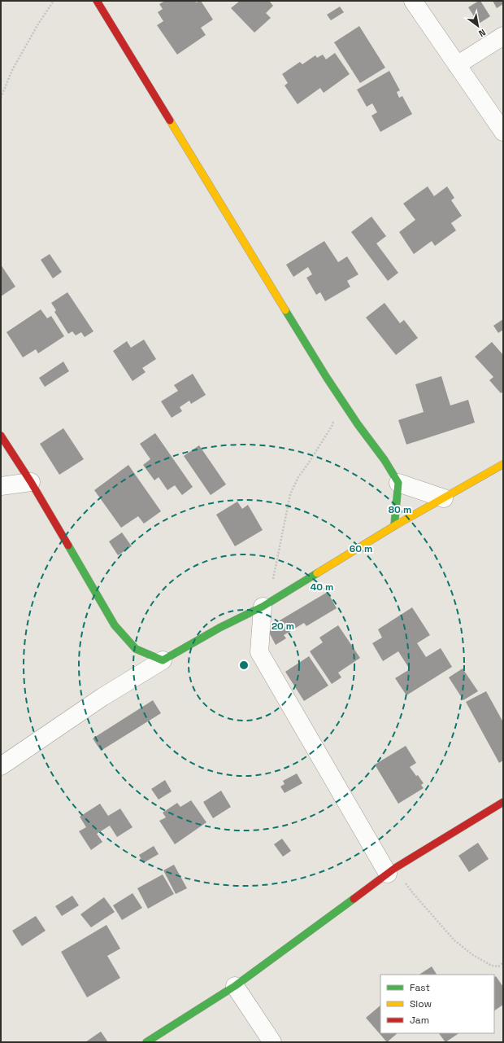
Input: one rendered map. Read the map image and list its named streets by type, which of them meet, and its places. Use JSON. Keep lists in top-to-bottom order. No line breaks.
{"legend":["Fast","Slow","Jam"],"north":"bottom right","rings":["80 m","60 m","40 m","20 m"]}
